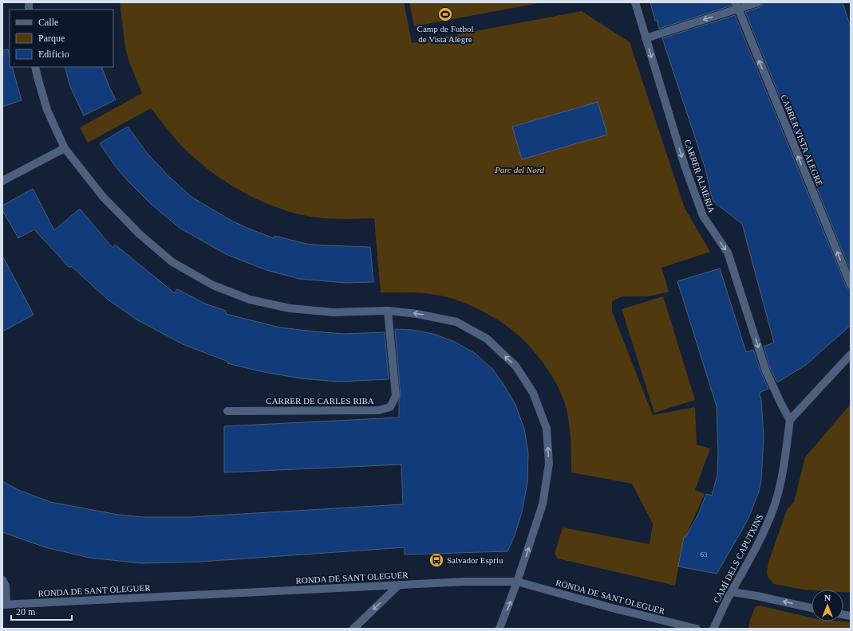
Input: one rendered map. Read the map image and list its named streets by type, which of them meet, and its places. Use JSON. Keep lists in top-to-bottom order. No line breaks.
{"streets":{"street":["CARRER VISTA ALEGRE","CARRER ALMERIA","CARRER DE CARLES RIBA","CAMÍ DELS CAPUTXINS","RONDA DE SANT OLEGUER"]},"crossings":[["CARRER ALMERIA","CAMÍ DELS CAPUTXINS"]],"one_way":["CARRER VISTA ALEGRE","CARRER ALMERIA"],"parks":["Parc del Nord"],"places":{"sports":["Camp de Futbol de Vista Alegre"],"bus stop":["Salvador Espriu"]},"house_numbers":["63"],"legend":["Calle","Parque","Edificio"],"scale_bar":"20 m","north":"top"}
